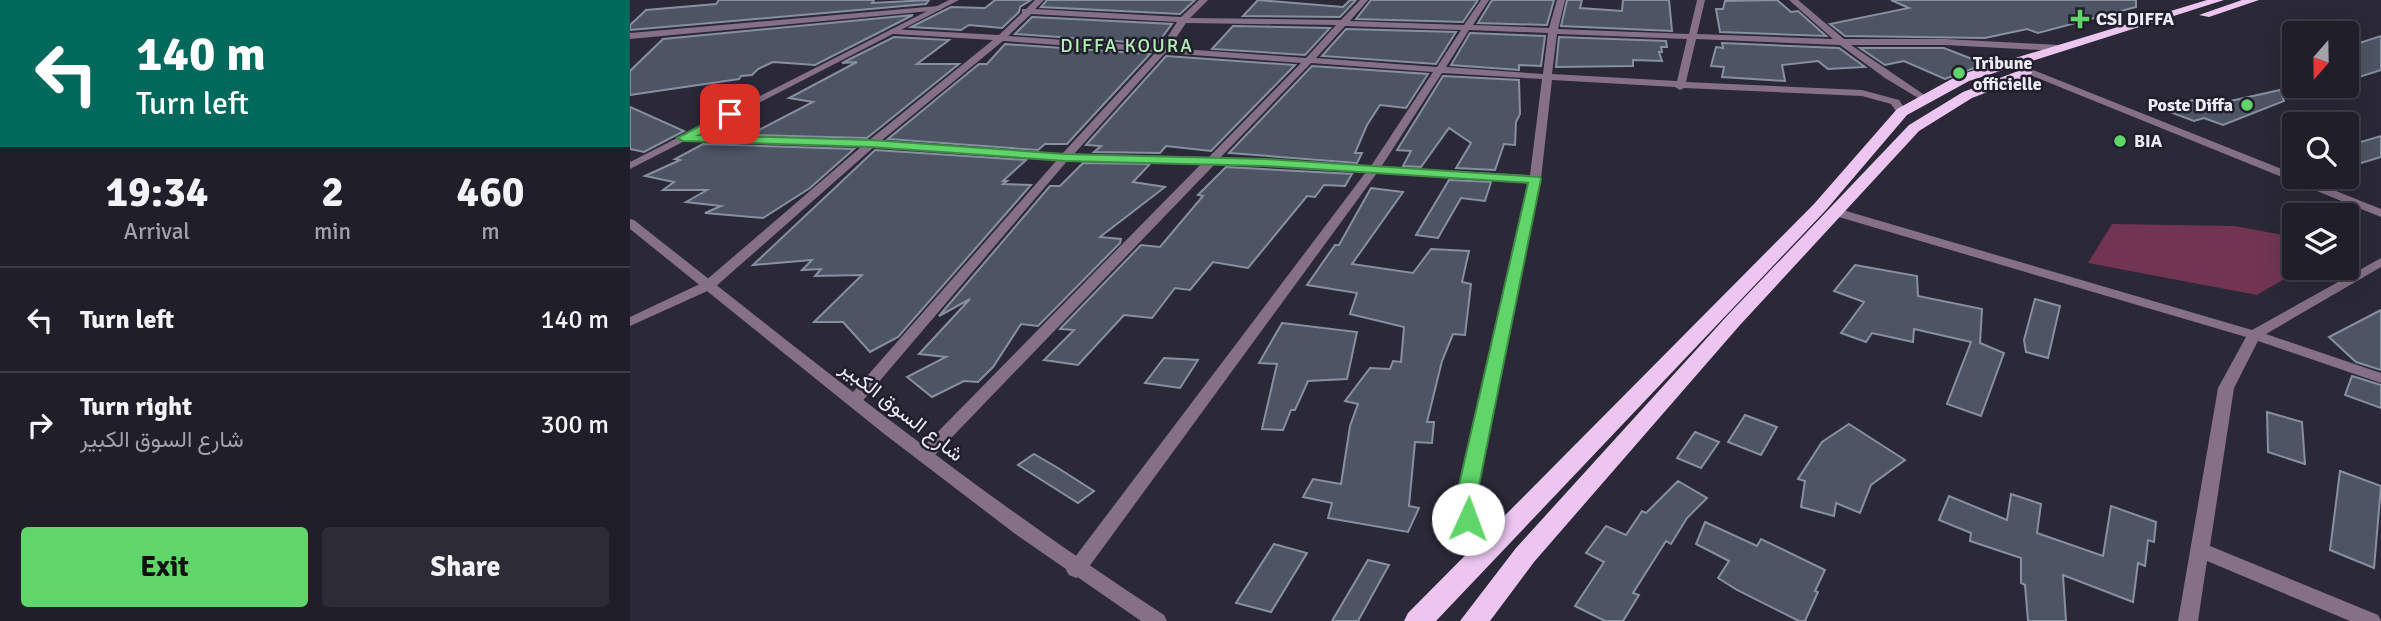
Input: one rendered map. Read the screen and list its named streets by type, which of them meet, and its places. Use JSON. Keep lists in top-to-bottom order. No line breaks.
{"streets":{"street":["شارع السوق الكبير"]},"districts":["DIFFA KOURA"],"places":{"health":["CSI DIFFA"],"other":["Tribune officielle","Poste Diffa","BIA"]},"north":"bottom","page":{"turn":["140 m","Turn left"],"eta":["19:34","Arrival","2","min","460","m"],"list":[{"name":"Turn left","value":"140 m"},{"name":"Turn right","note":"شارع السوق الكبير","value":"300 m"}],"buttons":["Exit","Share"]}}
